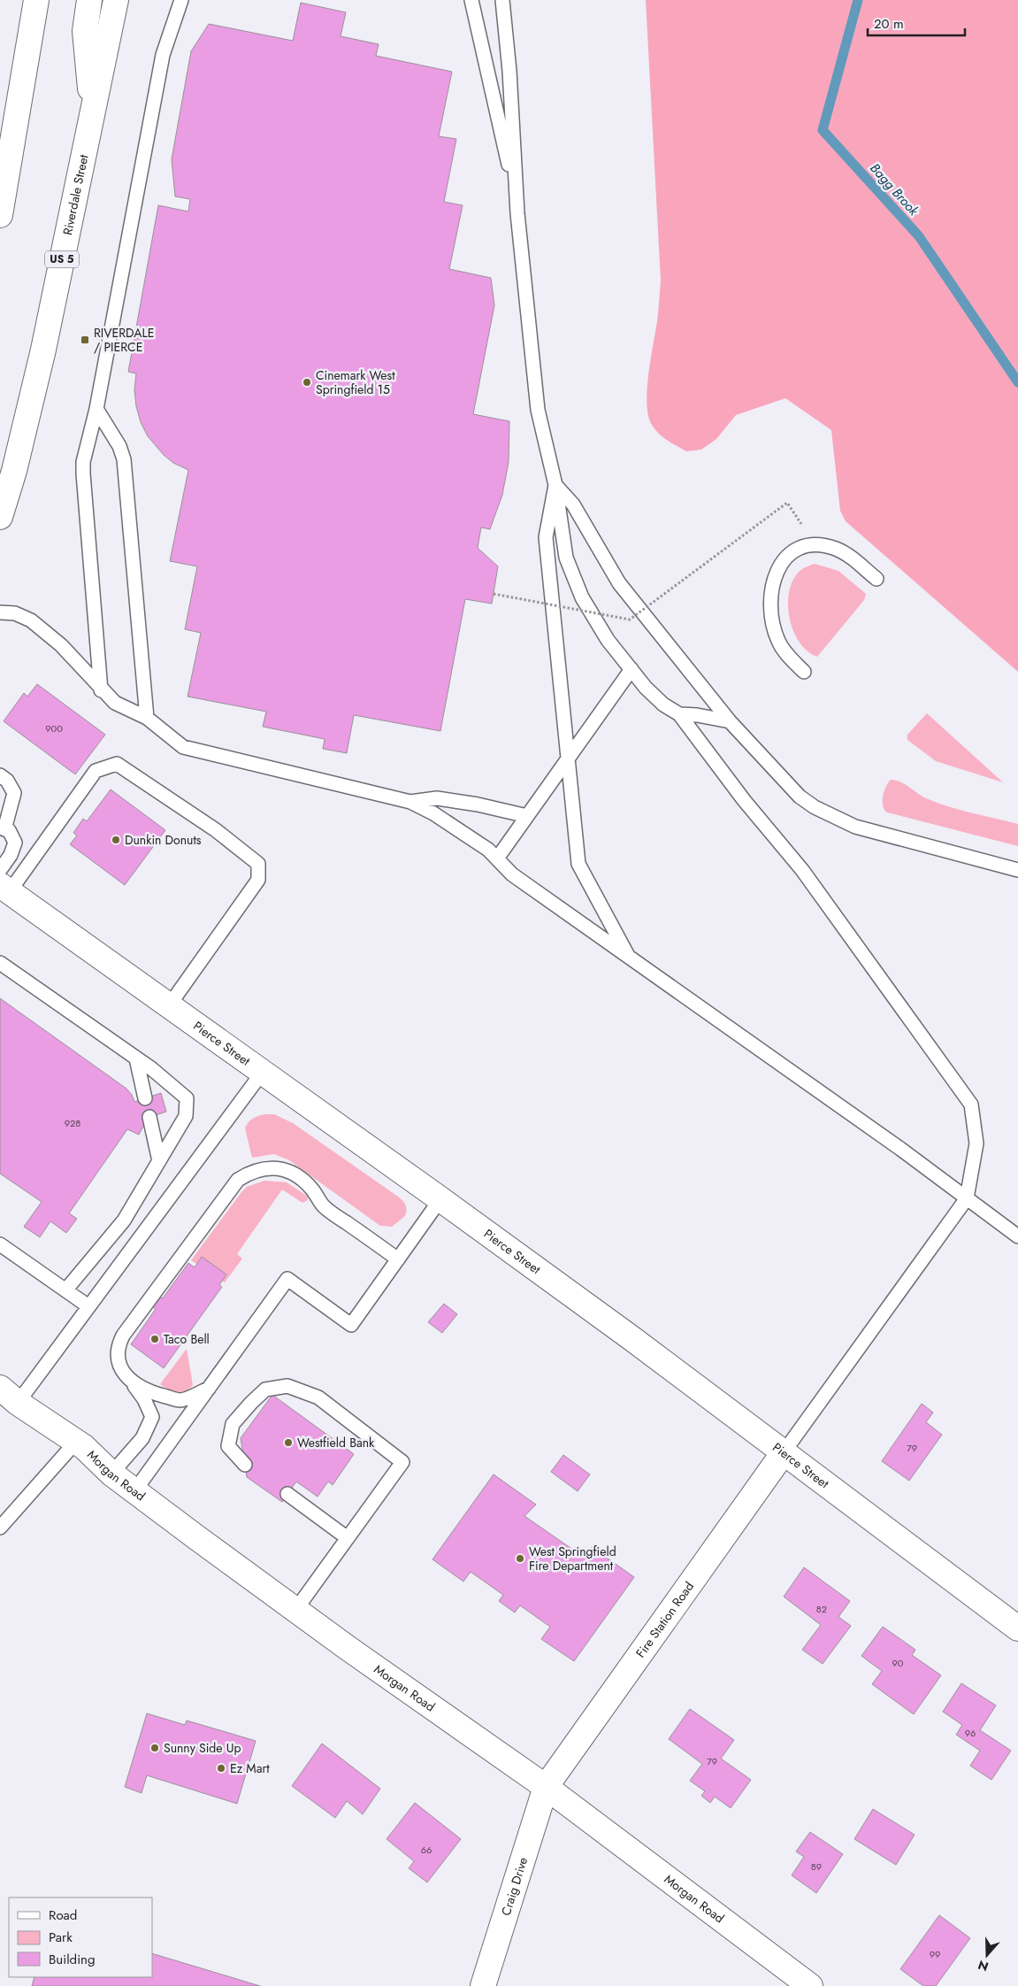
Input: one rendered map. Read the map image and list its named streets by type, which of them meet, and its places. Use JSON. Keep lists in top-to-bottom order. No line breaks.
{"streets":{"street":["Riverdale Street","US 5","Pierce Street","Morgan Road","Fire Station Road","Craig Drive"]},"crossings":[["Pierce Street","Fire Station Road"],["Morgan Road","Fire Station Road"],["Morgan Road","Craig Drive"],["Fire Station Road","Craig Drive"]],"water":["Bagg Brook"],"places":{"transit":["RIVERDALE / PIERCE"],"other":["Cinemark West Springfield 15","Dunkin Donuts","Taco Bell","Westfield Bank","West Springfield Fire Department","Sunny Side Up","Ez Mart"]},"house_numbers":["900","928","79","82","90","96","79","66","89","99"],"legend":["Road","Park","Building"],"scale_bar":"20 m","north":"bottom"}
